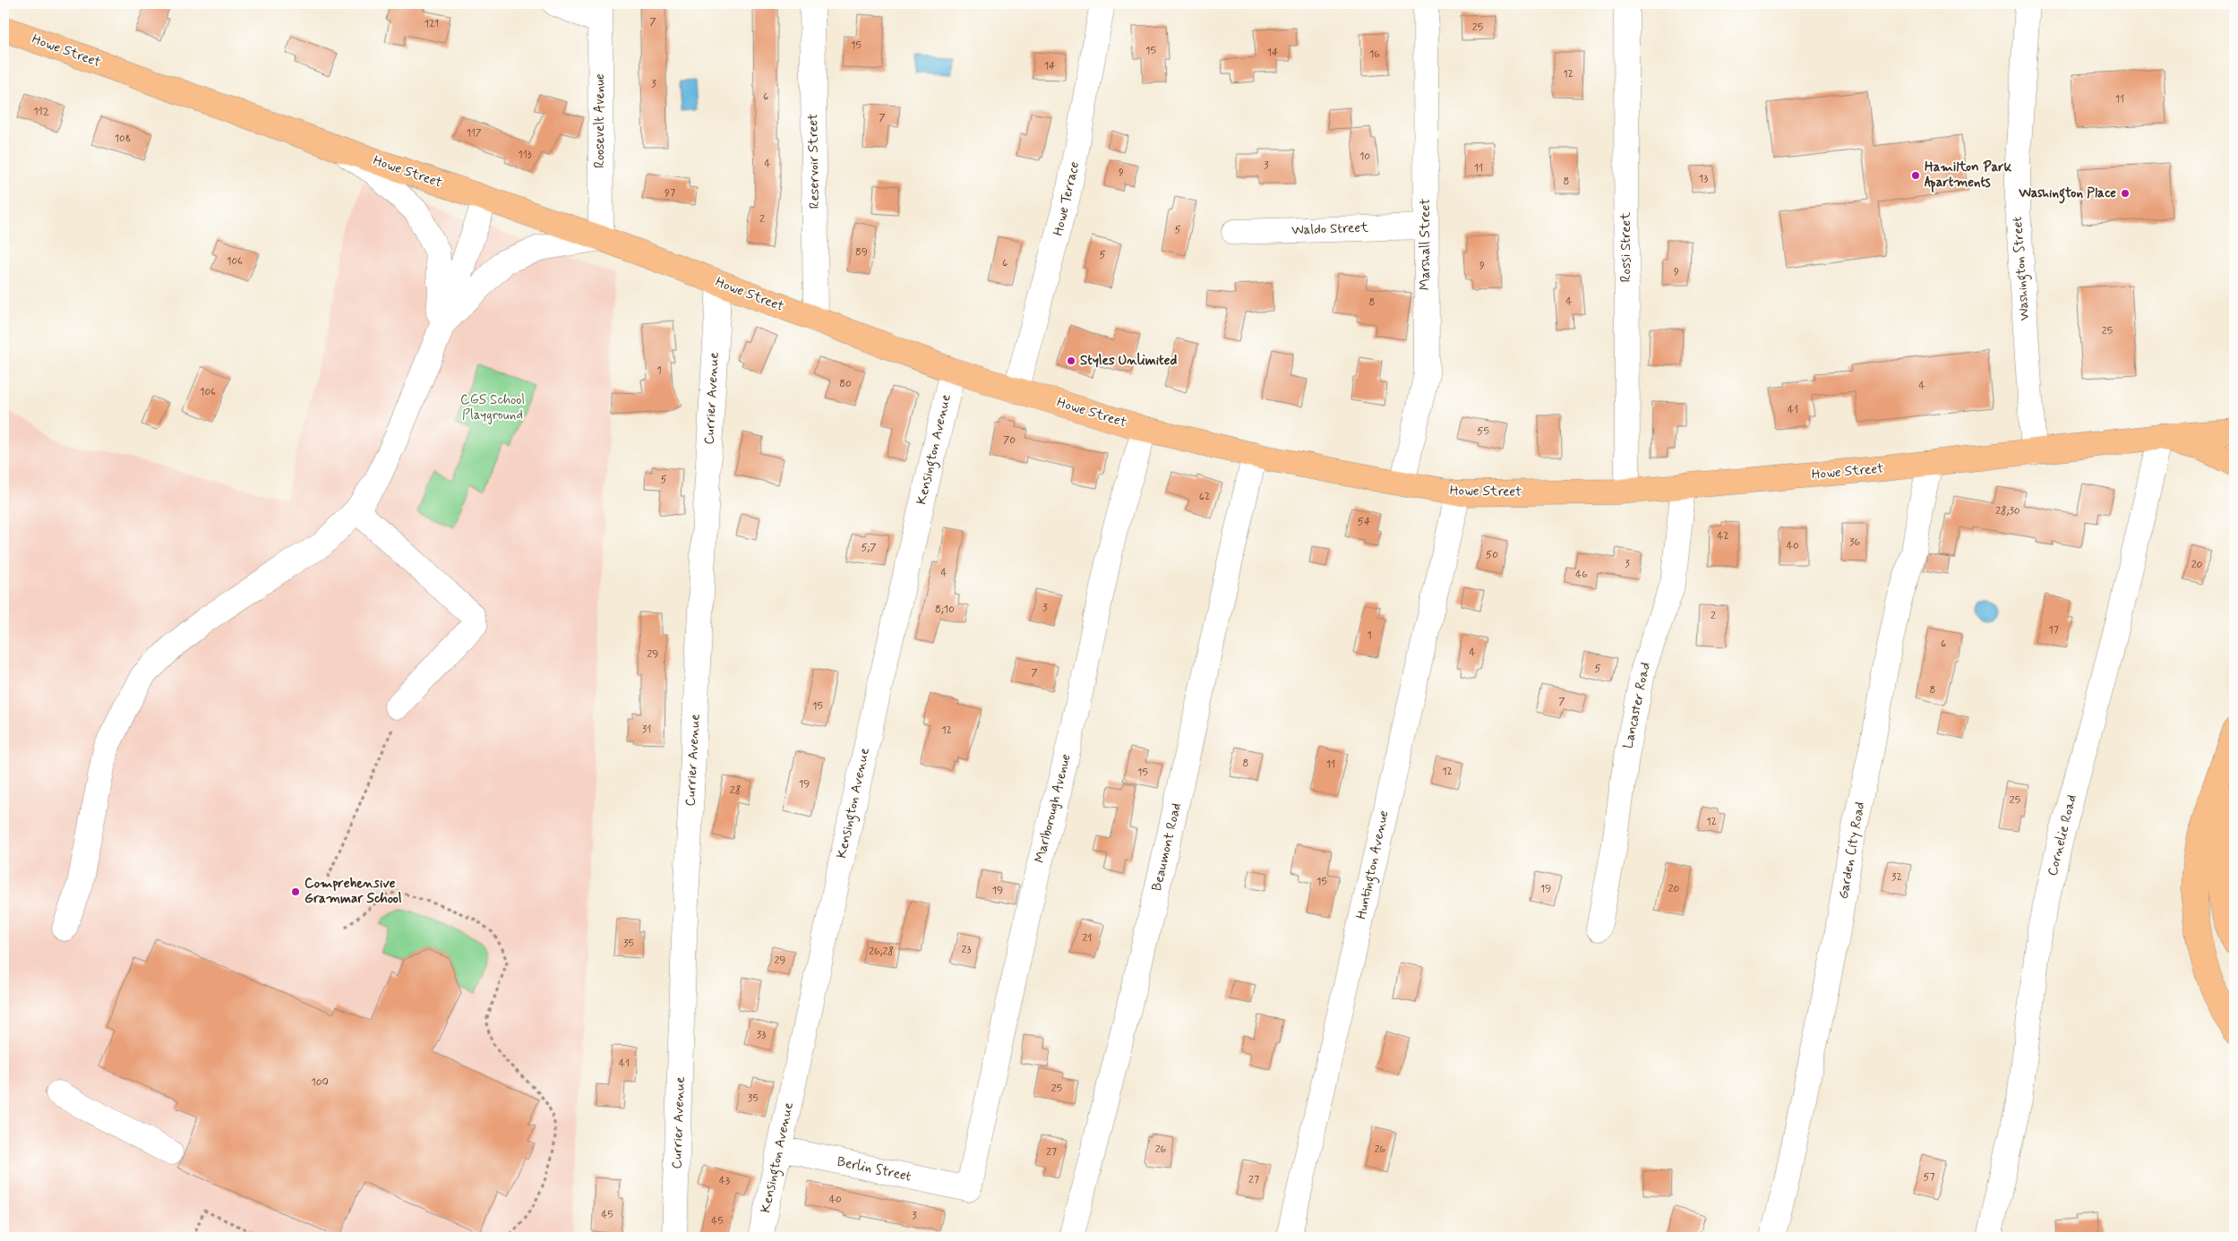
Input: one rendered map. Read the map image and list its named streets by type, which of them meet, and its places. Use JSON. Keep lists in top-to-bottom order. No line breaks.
{"streets":{"main road":["Howe Street"],"street":["Roosevelt Avenue","Reservoir Street","Howe Terrace","Waldo Street","Marshall Street","Rossi Street","Washington Street","Currier Avenue","Kensington Avenue","Lancaster Road","Marlborough Avenue","Cornelie Road","Beaumont Road","Garden City Road","Huntington Avenue","Berlin Street"]},"crossings":[["Howe Street","Roosevelt Avenue"],["Howe Street","Reservoir Street"],["Howe Street","Howe Terrace"],["Howe Street","Marshall Street"],["Howe Street","Rossi Street"],["Howe Street","Washington Street"],["Howe Street","Currier Avenue"],["Howe Street","Kensington Avenue"],["Howe Street","Lancaster Road"],["Howe Street","Marlborough Avenue"],["Howe Street","Cornelie Road"],["Howe Street","Beaumont Road"],["Howe Street","Garden City Road"],["Howe Street","Huntington Avenue"],["Waldo Street","Marshall Street"],["Kensington Avenue","Berlin Street"],["Marlborough Avenue","Berlin Street"]],"parks":["CGS School Playground"],"places":["Hamilton Park Apartments","Washington Place","Styles Unlimited","Comprehensive Grammar School"],"house_numbers":["7","121","25","15","15","14","16","14","12","3","6","11","112","7","117","108","113","10","4","3","11","9","13","8","97","2","5","89","5","106","6","9","9","4","8","25","1","80","4","106","41","55","70","5","62","28;30","54","42","36","40","5;7","50","3","20","4","46","3","8;10","2","17","1","6","4","29","5","7","8","7","15","31","12","8","11","12","15","19","28","25","12","32","15","19","20","19","21","35","23","26;28","29","33","41","100","25","35","26","26","27","57","27","43","40","45","3","45"]}
